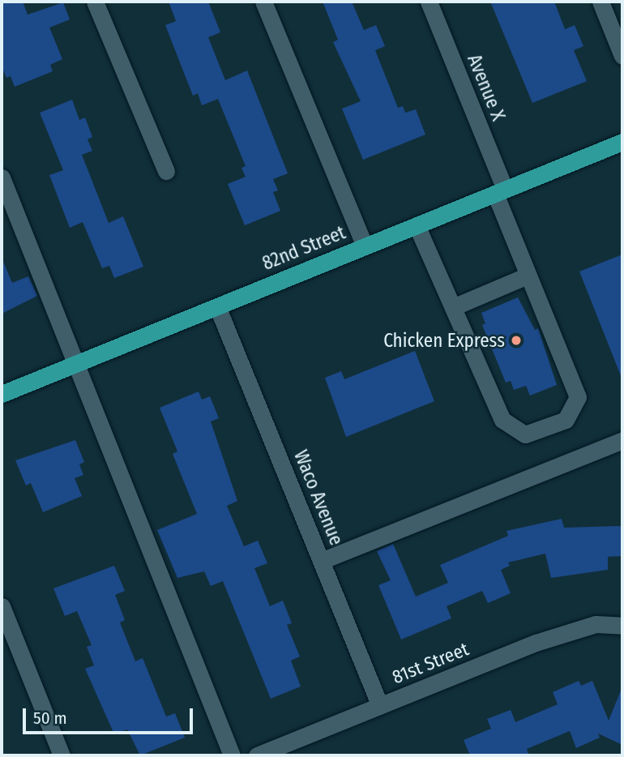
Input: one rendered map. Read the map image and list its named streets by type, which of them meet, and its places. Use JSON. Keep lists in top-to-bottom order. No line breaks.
{"streets":{"main road":["82nd Street"],"street":["Avenue X","Waco Avenue","81st Street"]},"crossings":[["Avenue X","82nd Street"],["82nd Street","Waco Avenue"],["Waco Avenue","81st Street"]],"places":["Chicken Express"],"scale_bar":"50 m"}
